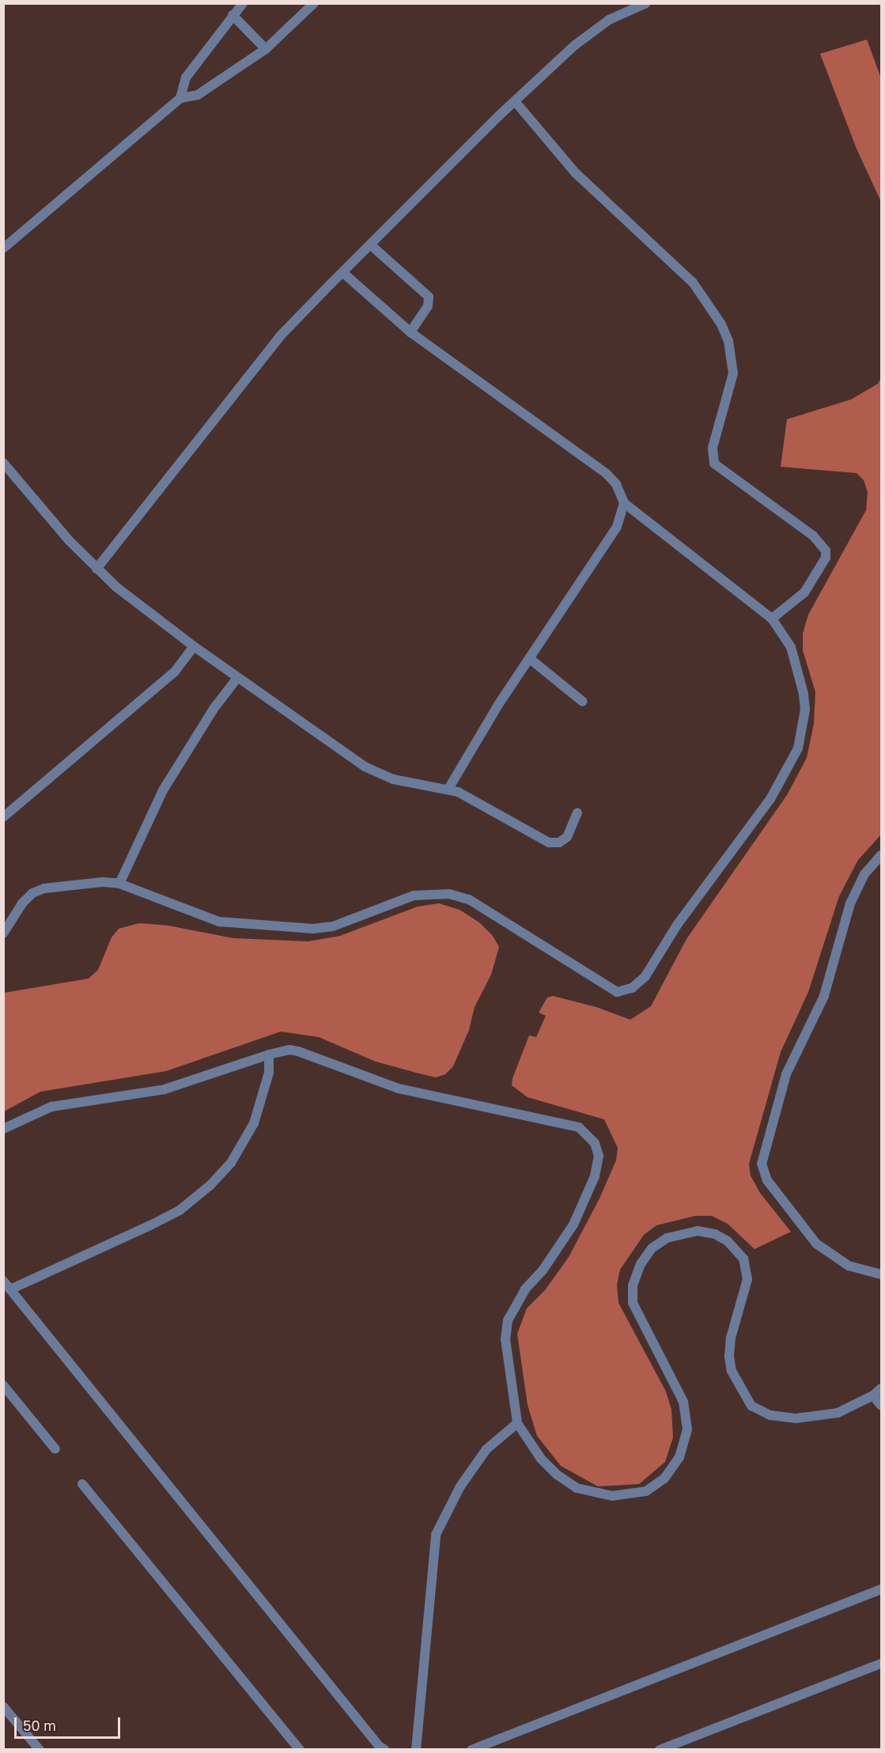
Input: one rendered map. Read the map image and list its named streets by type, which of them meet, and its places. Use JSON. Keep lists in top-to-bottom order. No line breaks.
{"scale_bar":"50 m"}
